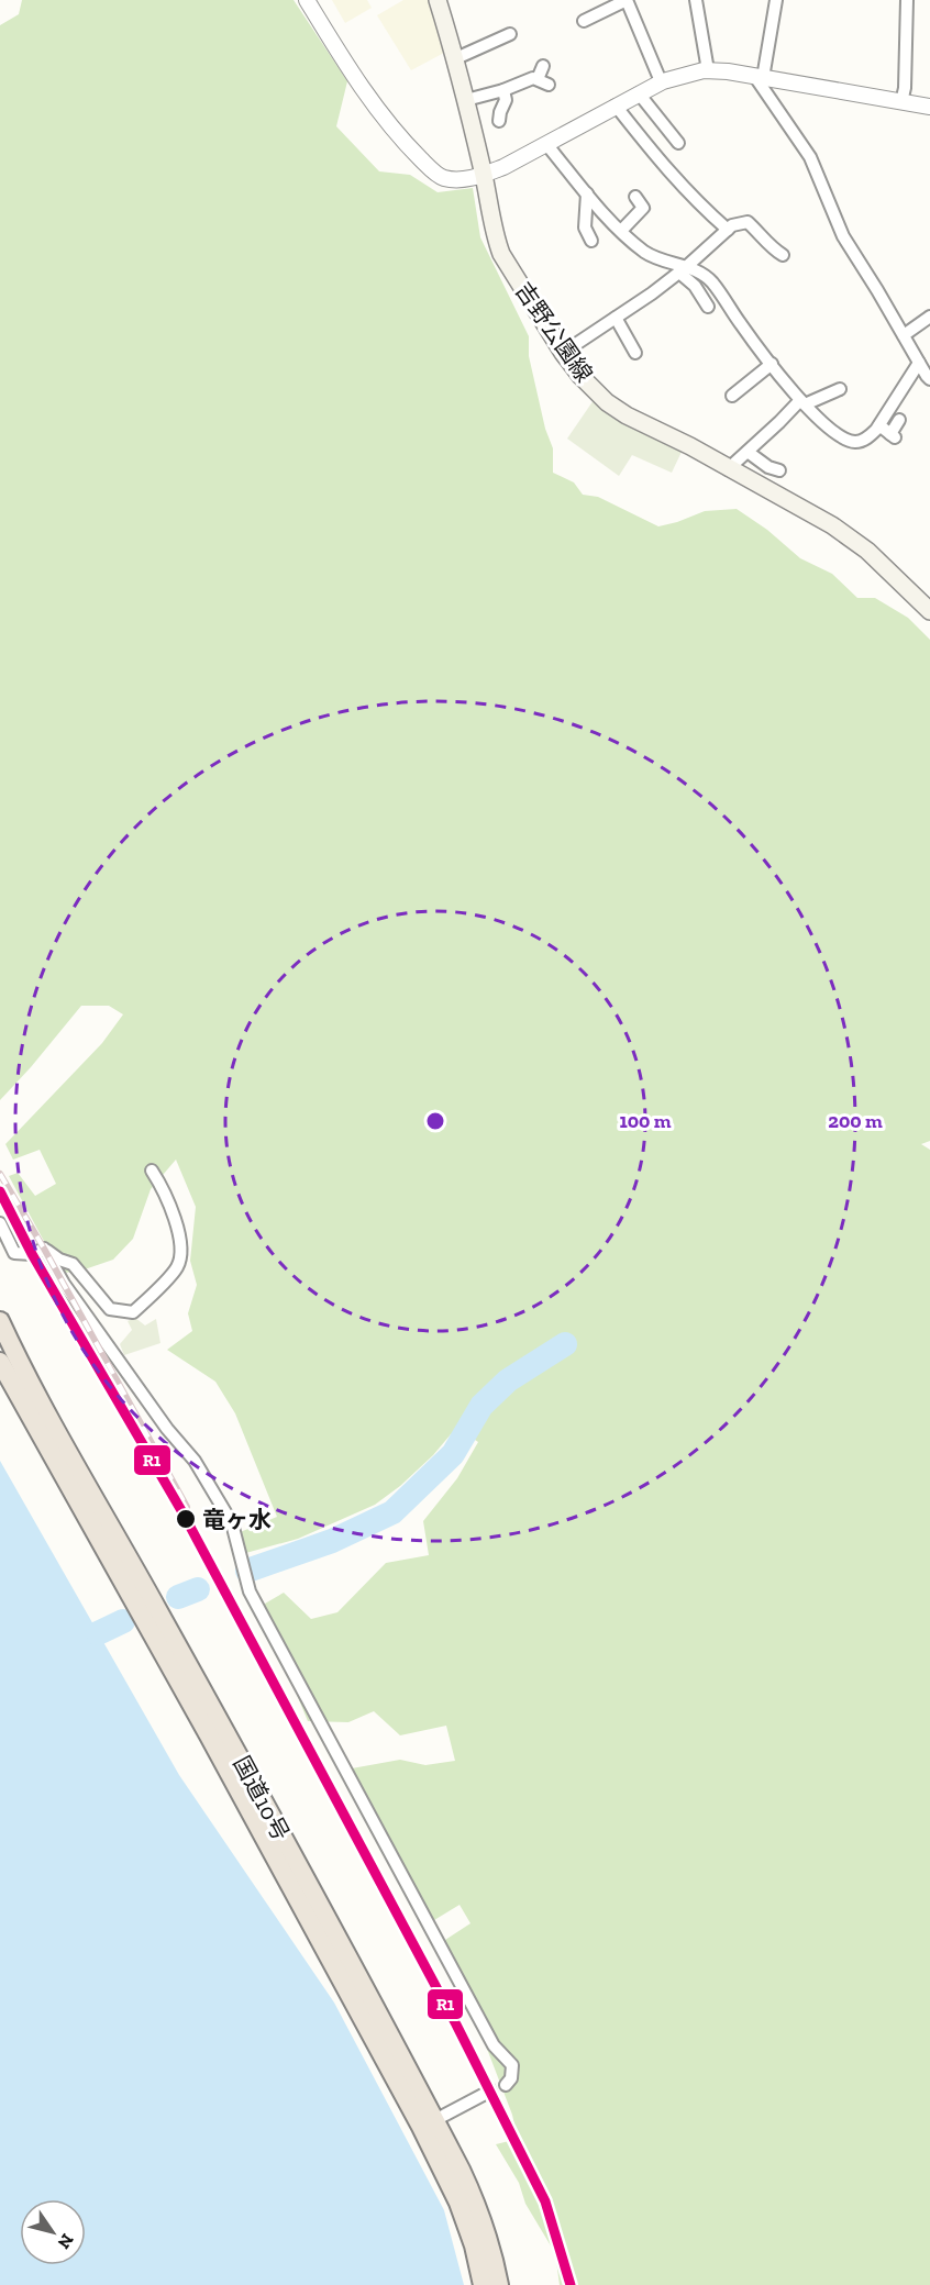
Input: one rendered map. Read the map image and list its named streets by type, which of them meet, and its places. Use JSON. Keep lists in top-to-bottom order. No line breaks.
{"streets":{"highway":["国道10号"],"main road":["吉野公園線"]},"places":["竜ヶ水"],"lines":["transit line R1"],"north":"bottom right","rings":["100 m","200 m"]}
